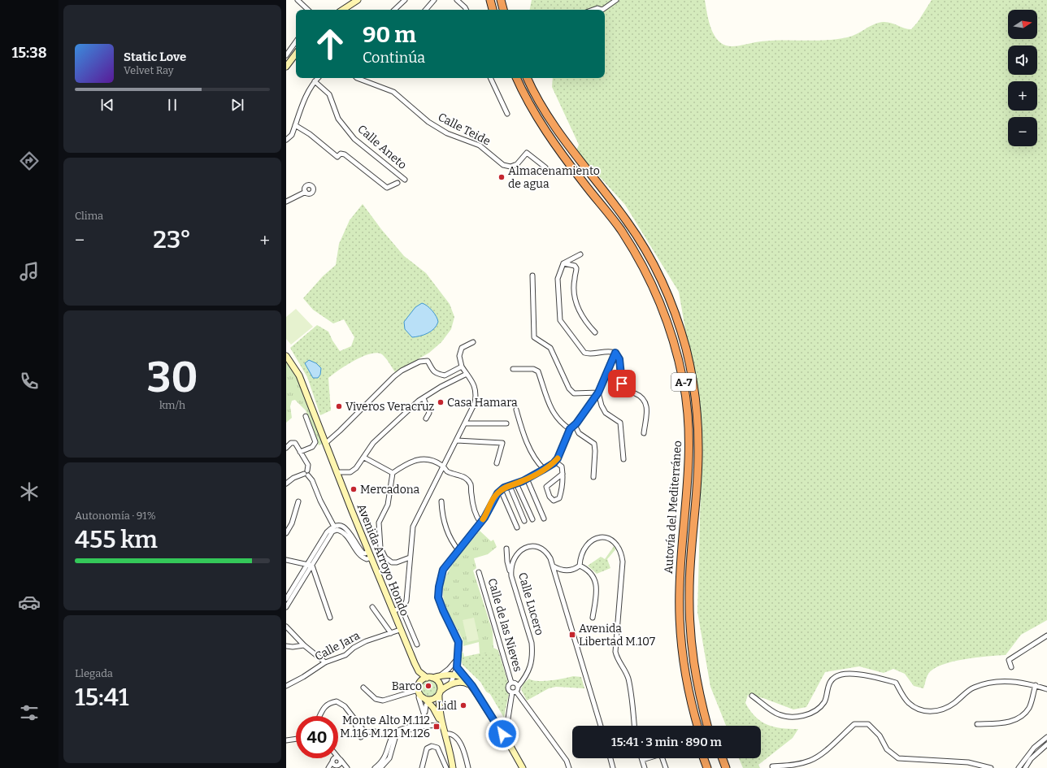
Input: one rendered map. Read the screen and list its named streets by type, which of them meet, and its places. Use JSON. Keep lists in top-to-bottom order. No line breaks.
{"streets":{"highway":["A-7","Autovía del Mediterráneo"],"main road":["Avenida Arroyo Hondo"],"street":["Calle Teide","Calle Aneto","Calle Lucero","Calle de las Nieves","Calle Jara"]},"crossings":[["Avenida Arroyo Hondo","Calle Jara"],["Calle Lucero","Calle de las Nieves"]],"places":{"other":["Almacenamiento de agua","Casa Hamara","Viveros Veracruz","Mercadona","Barco","Lidl"],"transit":["Avenida Libertad M.107","Monte Alto M.112 M.116 M.121 M.126"]},"north":"right","page":{"tabs":"15:38","map_buttons":["+","−"],"turn":["90 m","Continúa"],"song":["Static Love","Velvet Ray"],"tile":["Clima",["30","km/h"],["Autonomía · 91%","455 km"],["Llegada","15:41"]],"heat":["−","23°","+"],"limit":"40","trip":"15:41 · 3 min · 890 m"}}
